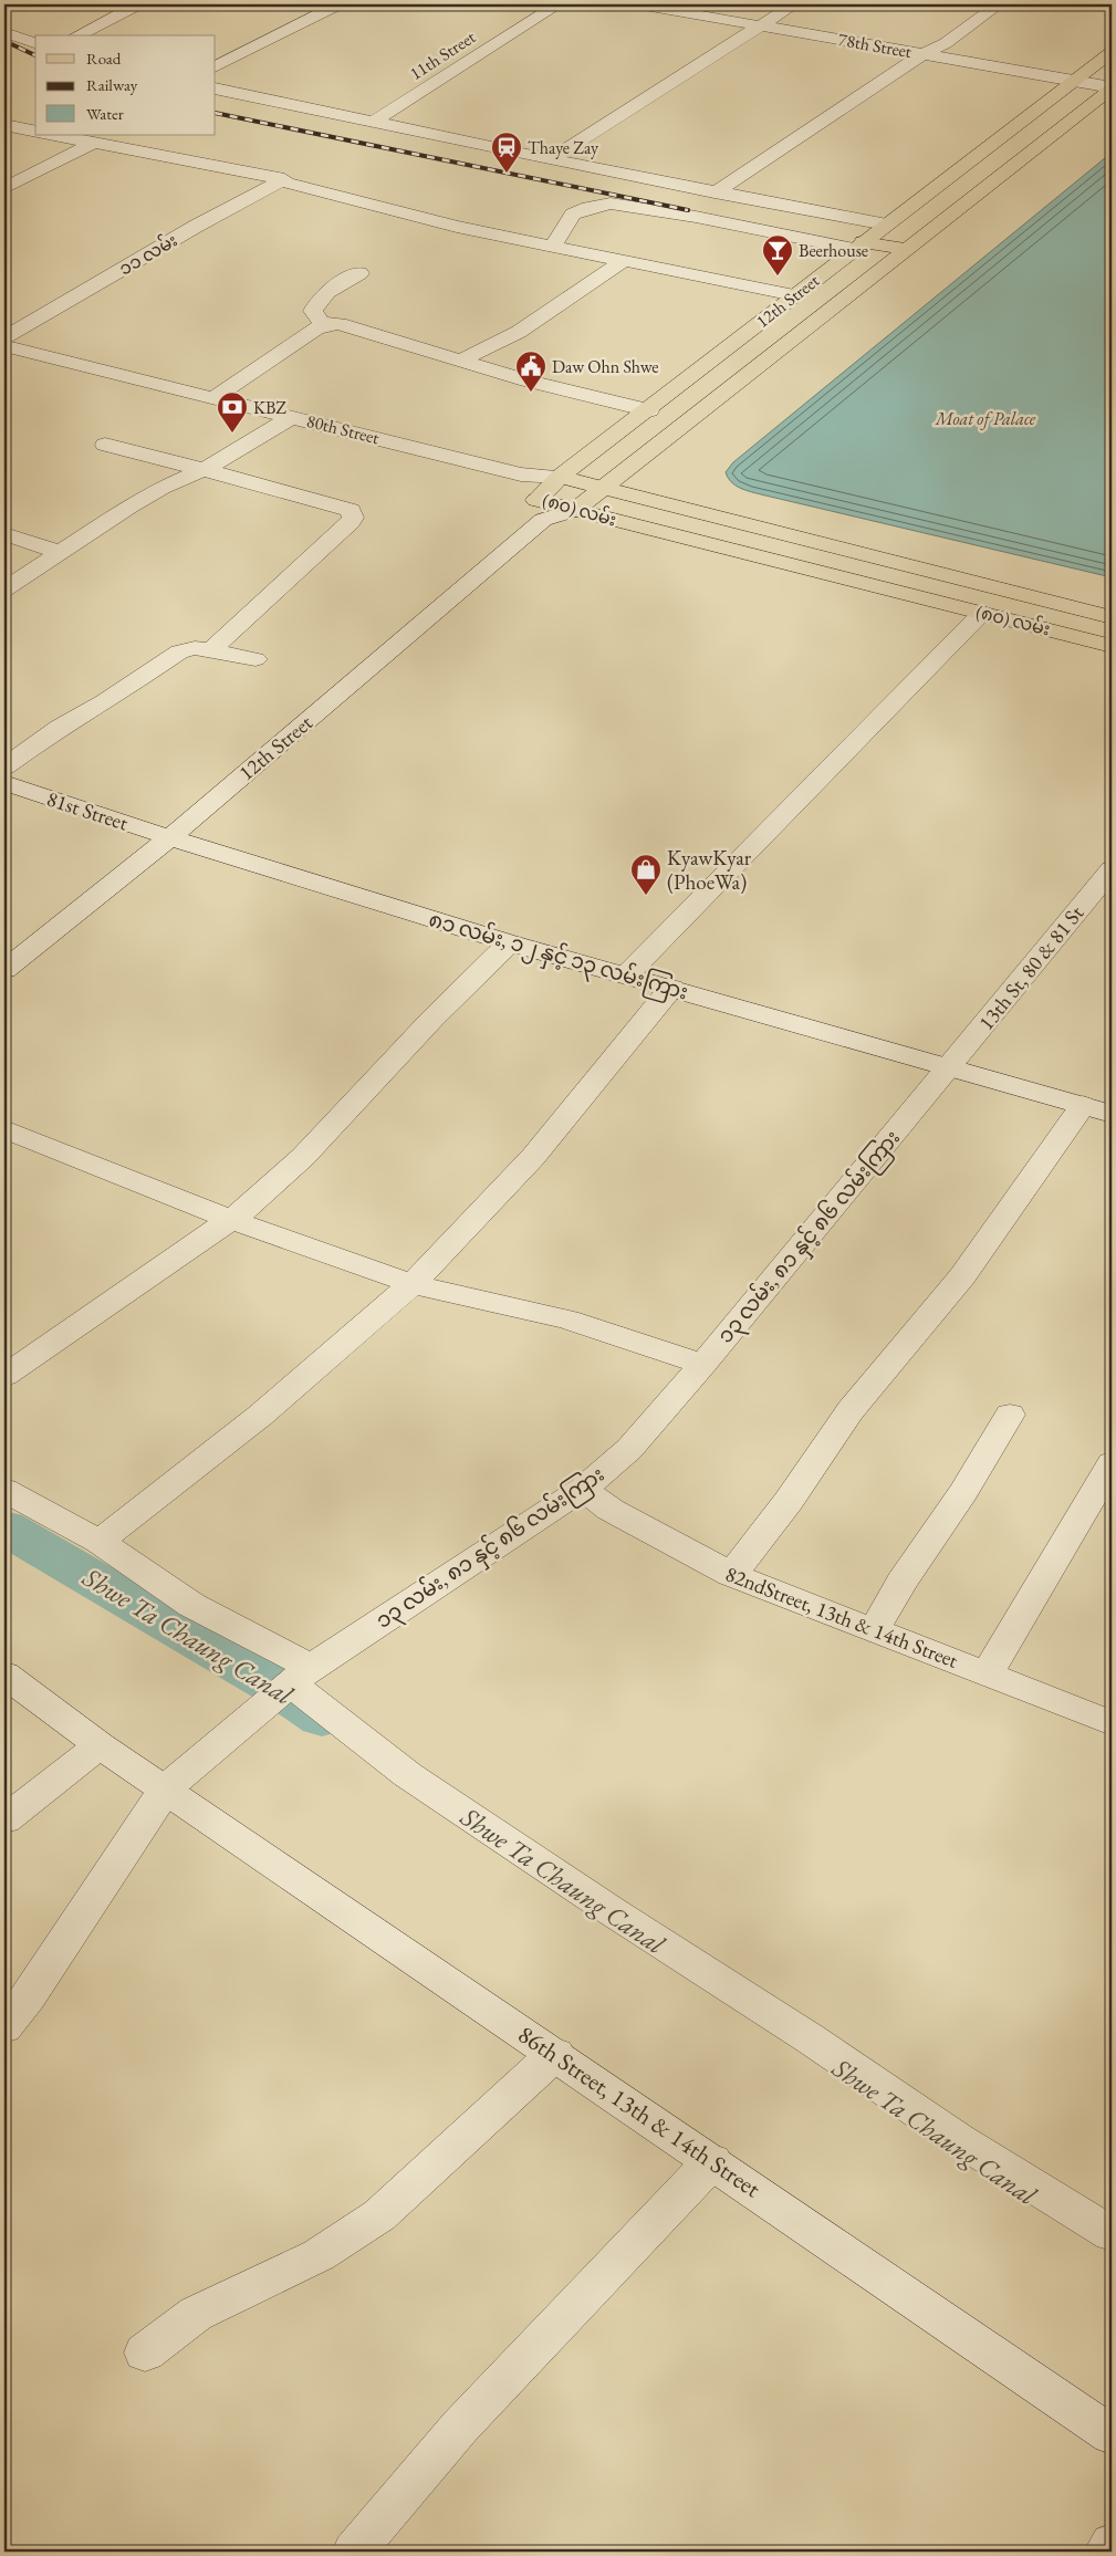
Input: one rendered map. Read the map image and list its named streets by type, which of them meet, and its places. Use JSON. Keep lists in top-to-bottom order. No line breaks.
{"streets":{"main road":["12th Street","(၈၀) လမ်း"],"street":["78th Street","11th Street","၁၁ လမ်း","80th Street","81st Street","၈၁ လမ်း, ၁၂ နှင့် ၁၃ လမ်းကြား","13th St, 80 & 81 St","၁၃ လမ်း, ၈၁ နှင့် ၈၆ လမ်းကြား","82ndStreet, 13th & 14th Street","86th Street, 13th & 14th Street"]},"crossings":[["78th Street","12th Street"],["12th Street","(၈၀) လမ်း"],["12th Street","81st Street"],["12th Street","၈၁ လမ်း, ၁၂ နှင့် ၁၃ လမ်းကြား"],["80th Street","(၈၀) လမ်း"],["81st Street","၈၁ လမ်း, ၁၂ နှင့် ၁၃ လမ်းကြား"],["၈၁ လမ်း, ၁၂ နှင့် ၁၃ လမ်းကြား","13th St, 80 & 81 St"],["၈၁ လမ်း, ၁၂ နှင့် ၁၃ လမ်းကြား","၁၃ လမ်း, ၈၁ နှင့် ၈၆ လမ်းကြား"],["13th St, 80 & 81 St","၁၃ လမ်း, ၈၁ နှင့် ၈၆ လမ်းကြား"],["၁၃ လမ်း, ၈၁ နှင့် ၈၆ လမ်းကြား","82ndStreet, 13th & 14th Street"],["၁၃ လမ်း, ၈၁ နှင့် ၈၆ လမ်းကြား","86th Street, 13th & 14th Street"]],"water":["Moat of Palace","Shwe Ta Chaung Canal"],"places":{"station":["Thaye Zay"],"bar":["Beerhouse"],"public building":["Daw Ohn Shwe"],"bank":["KBZ"],"shop":["KyawKyar (PhoeWa)"]},"legend":["Road","Railway","Water"]}
